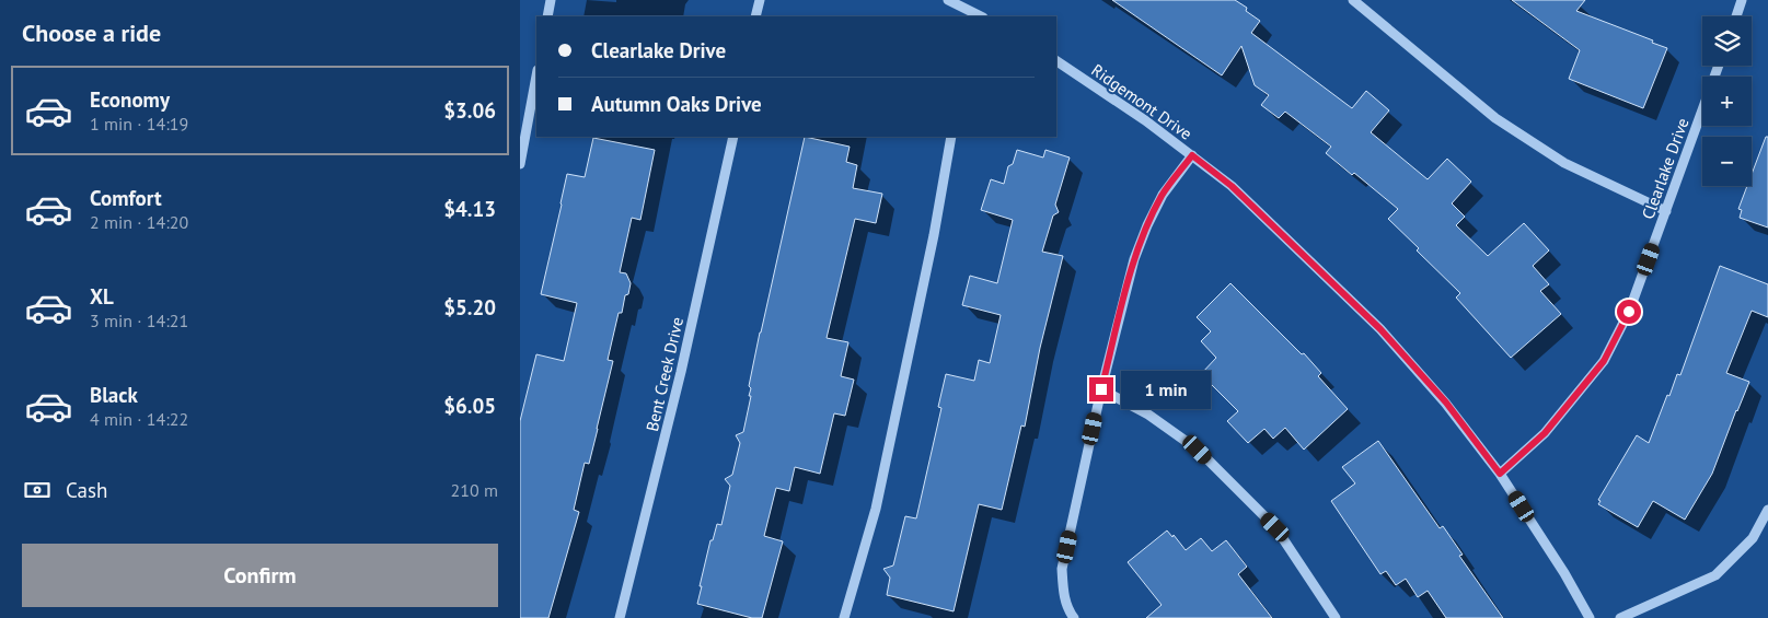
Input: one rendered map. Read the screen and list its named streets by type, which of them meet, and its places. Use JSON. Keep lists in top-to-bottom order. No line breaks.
{"streets":{"street":["Ridgemont Drive","Clearlake Drive","Bent Creek Drive"]},"crossings":[["Ridgemont Drive","Clearlake Drive"]],"page":{"heading":"Choose a ride","map_buttons":["+","−"],"banner":["Clearlake Drive","Autumn Oaks Drive"],"list":[{"name":"Economy","note":"1 min · 14:19","value":"$3.06"},{"name":"Comfort","note":"2 min · 14:20","value":"$4.13"},{"name":"XL","note":"3 min · 14:21","value":"$5.20"},{"name":"Black","note":"4 min · 14:22","value":"$6.05"}],"bubble":"1 min","pay":["Cash","210 m"],"buttons":"Confirm"}}
